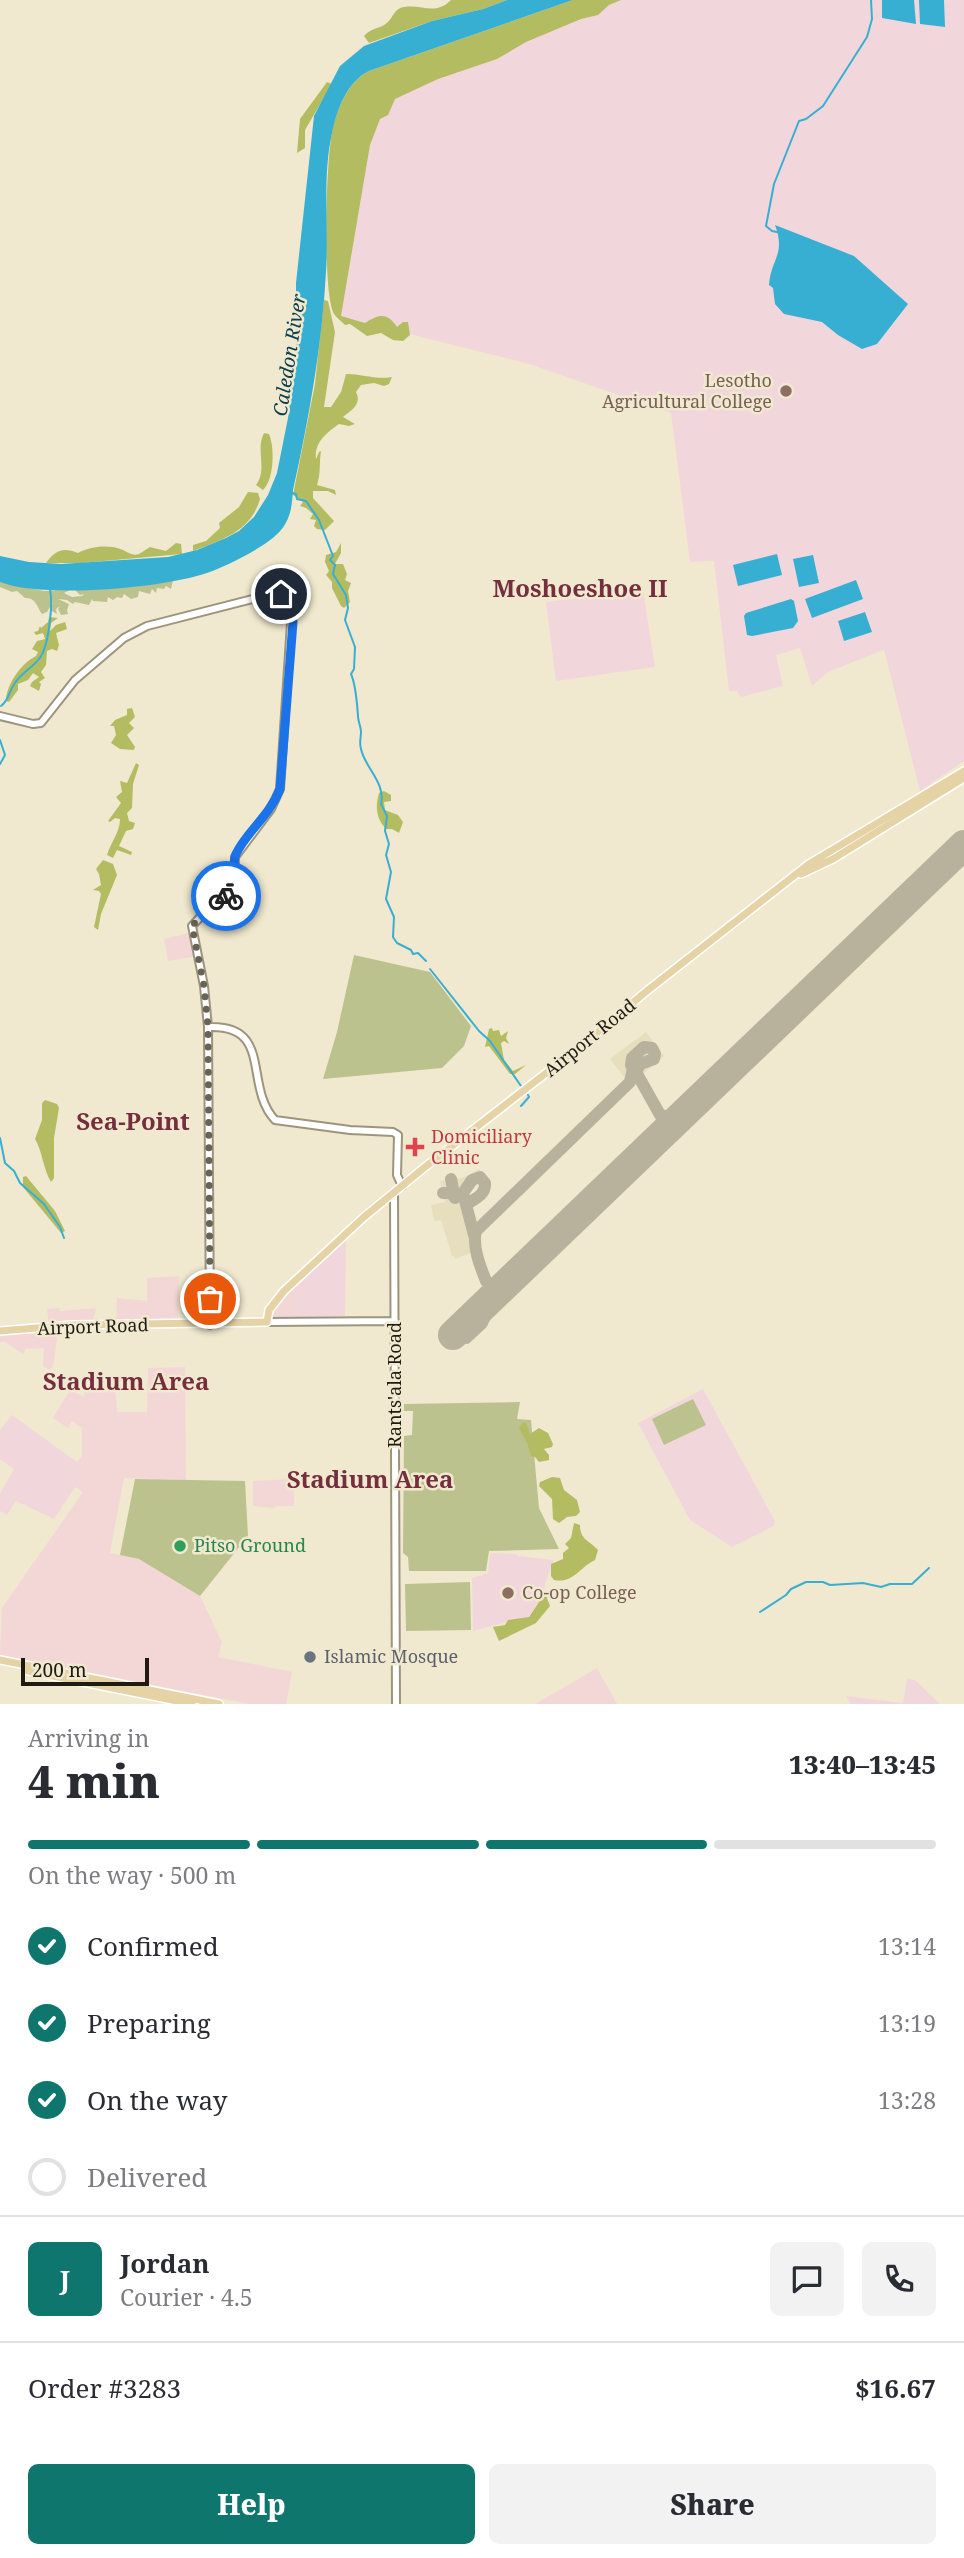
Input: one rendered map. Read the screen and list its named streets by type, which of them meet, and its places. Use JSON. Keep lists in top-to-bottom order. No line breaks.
{"streets":{"main road":["Airport Road"],"street":["Rants'ala Road"]},"crossings":[["Airport Road","Rants'ala Road"]],"districts":["Moshoeshoe II","Sea-Point","Stadium Area","Stadium Area"],"water":["Caledon River"],"places":{"other":["Lesotho Agricultural College","Pitso Ground","Co-op College","Islamic Mosque"],"health":["Domiciliary Clinic"]},"scale_bar":"200 m","page":{"scale":"200 m","heading":["4 min","Arriving in","13:40–13:45"],"panel":["Jordan","Courier · 4.5","Order #3283","$16.67"],"bar":"On the way · 500 m","list":[["Confirmed","13:14"],["Preparing","13:19"],["On the way","13:28"],"Delivered"],"round":"J","buttons":["Help","Share"]}}
